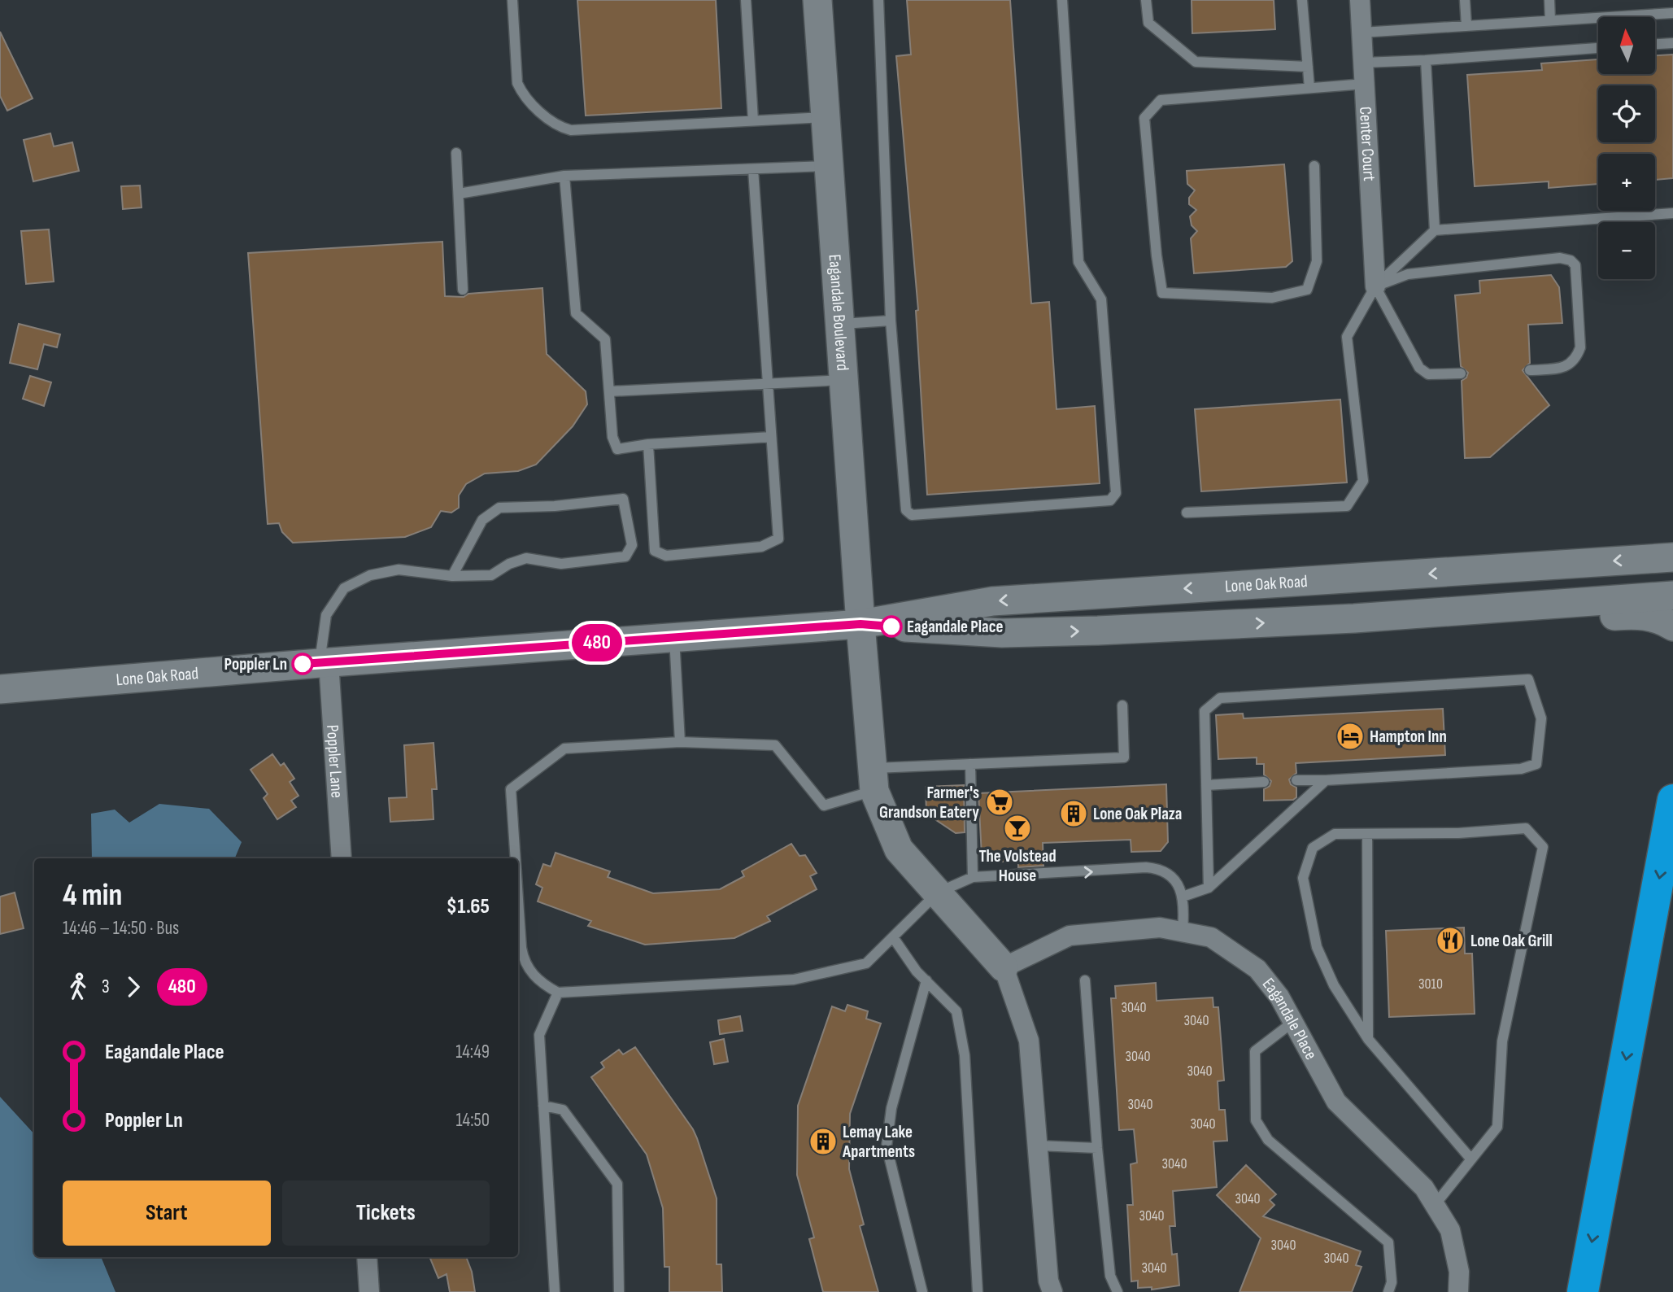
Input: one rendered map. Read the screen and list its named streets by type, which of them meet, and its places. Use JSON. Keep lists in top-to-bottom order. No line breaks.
{"streets":{"main road":["Eagandale Boulevard","Lone Oak Road"],"street":["Center Court","Poppler Lane","Eagandale Place"]},"crossings":[["Eagandale Boulevard","Lone Oak Road"],["Lone Oak Road","Poppler Lane"]],"places":{"other":["Eagandale Place","Poppler Ln"],"hotel":["Hampton Inn"],"supermarket":["Farmer's Grandson Eatery"],"building":["Lone Oak Plaza","Lemay Lake Apartments"],"bar":["The Volstead House"],"restaurant":["Lone Oak Grill"]},"lines":["bus line 480"],"house_numbers":["3010","3040","3040","3040","3040","3040","3040","3040","3040","3040","3040","3040","3040"],"north":"top","page":{"on_map":"480","map_buttons":["+","−"],"heading":["4 min","14:46 – 14:50 · Bus","$1.65"],"legs":["3","480"],"list":[{"name":"Eagandale Place","value":"14:49"},{"name":"Poppler Ln","value":"14:50"}],"buttons":["Start","Tickets"]}}
